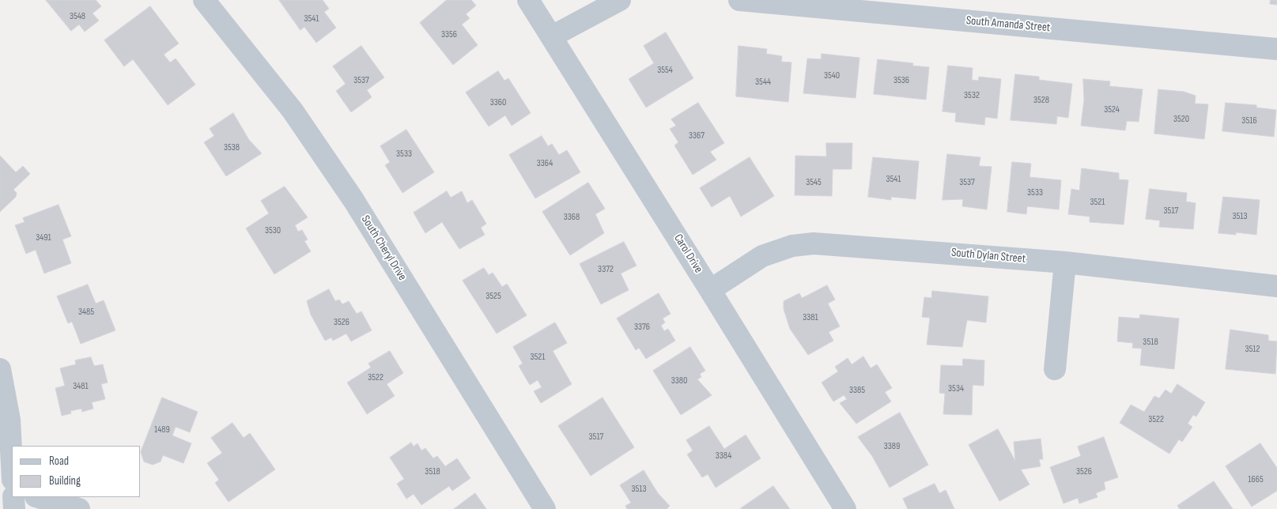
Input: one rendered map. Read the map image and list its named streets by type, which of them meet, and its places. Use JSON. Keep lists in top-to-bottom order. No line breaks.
{"streets":{"street":["South Amanda Street","South Cheryl Drive","Carol Drive","South Dylan Street"]},"crossings":[["Carol Drive","South Dylan Street"]],"house_numbers":["3548","3541","3356","3554","3540","3537","3536","3544","3532","3528","3360","3524","3520","3516","3367","3538","3533","3364","3541","3545","3537","3533","3521","3517","3513","3368","3530","3491","3372","3525","3485","3381","3526","3376","3518","3512","3521","3522","3380","3481","3534","3385","3522","1489","3517","3389","3384","3518","3526","1665","3513"],"legend":["Road","Building"]}
